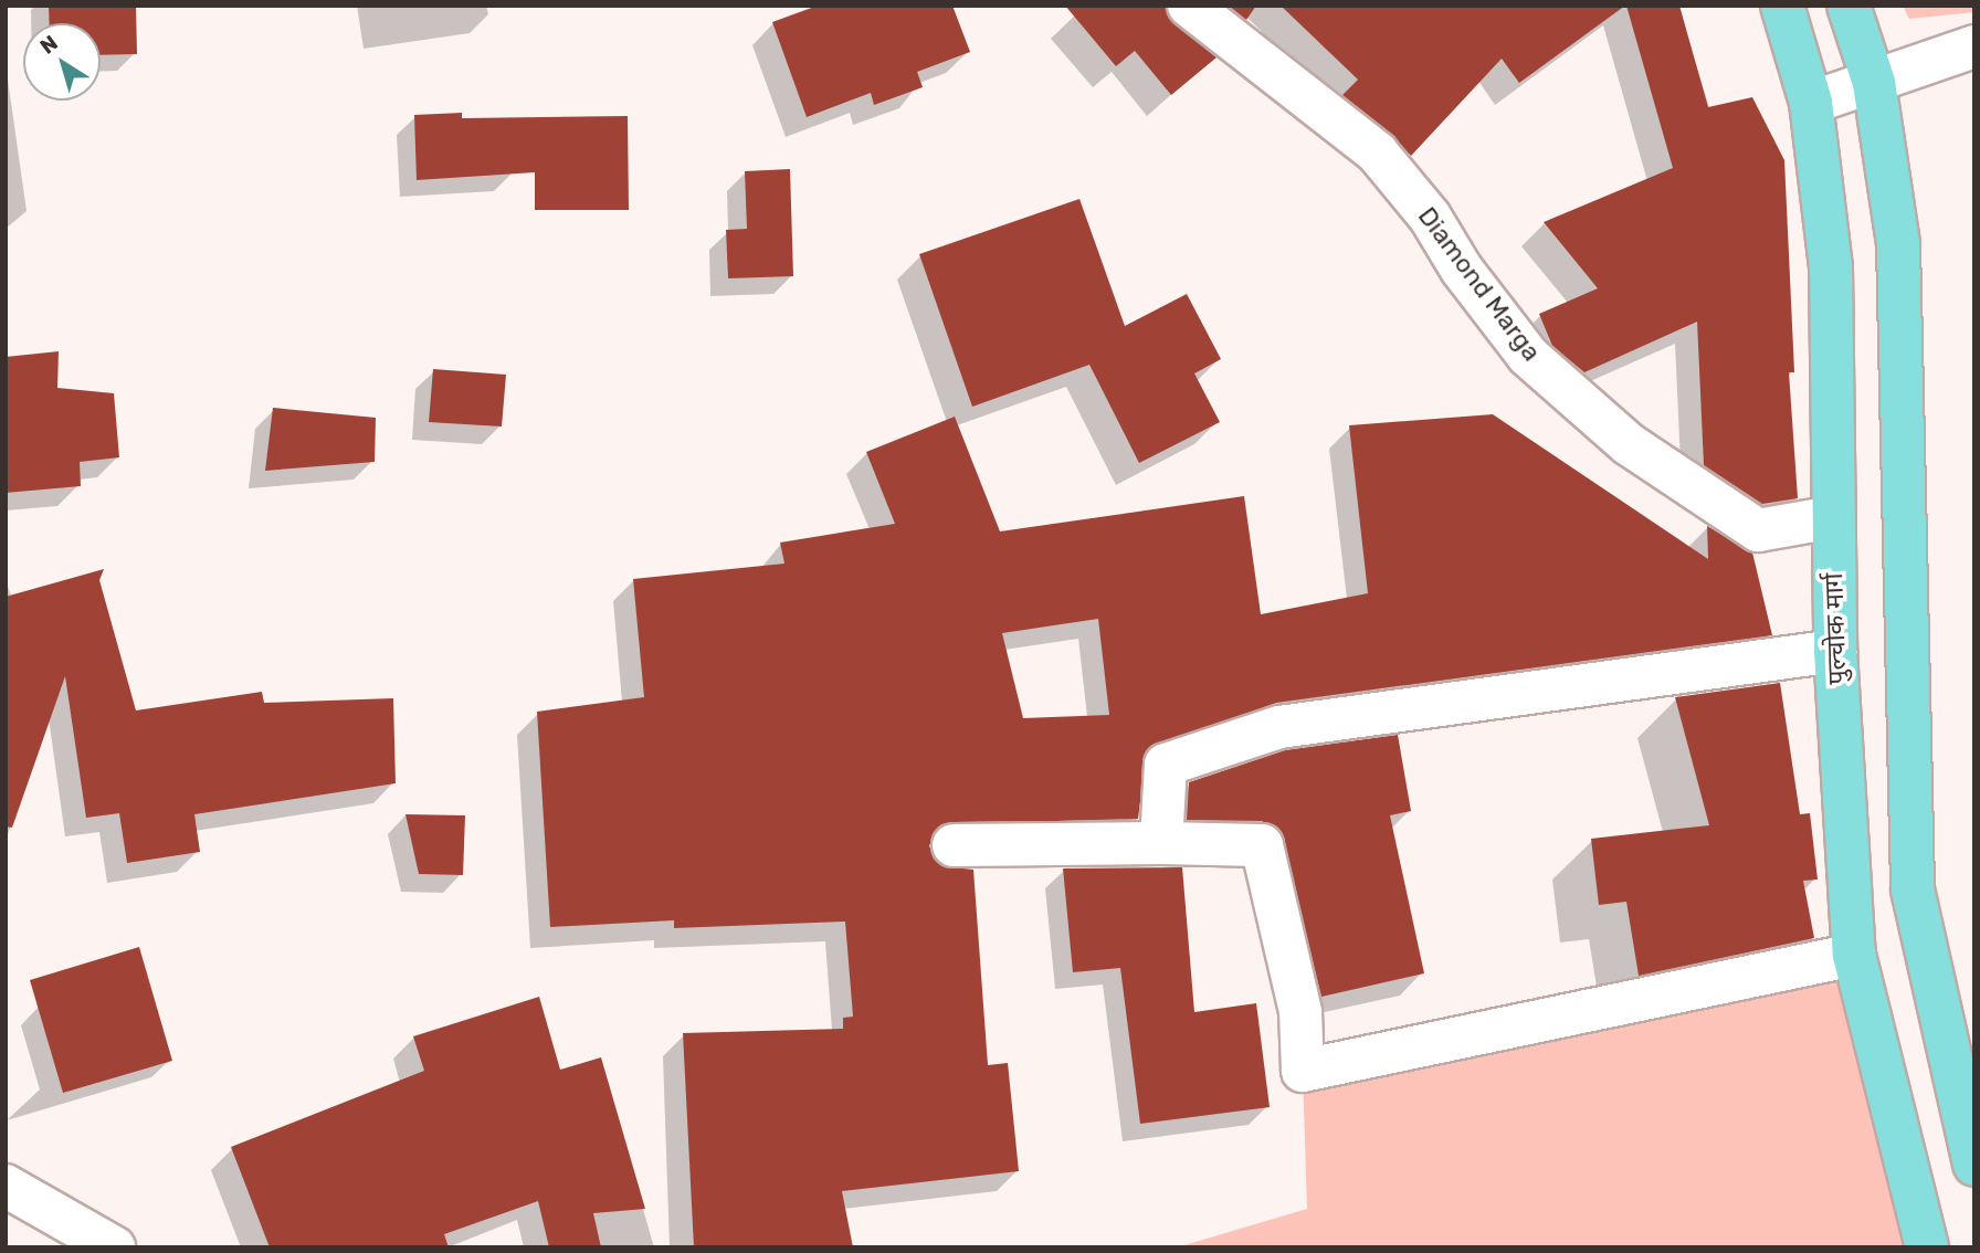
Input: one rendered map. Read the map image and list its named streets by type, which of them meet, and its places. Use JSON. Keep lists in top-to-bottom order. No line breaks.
{"streets":{"main road":["पुल्चोक मार्ग"],"street":["Diamond Marga"]},"crossings":[["Diamond Marga","पुल्चोक मार्ग"]],"north":"top left"}
